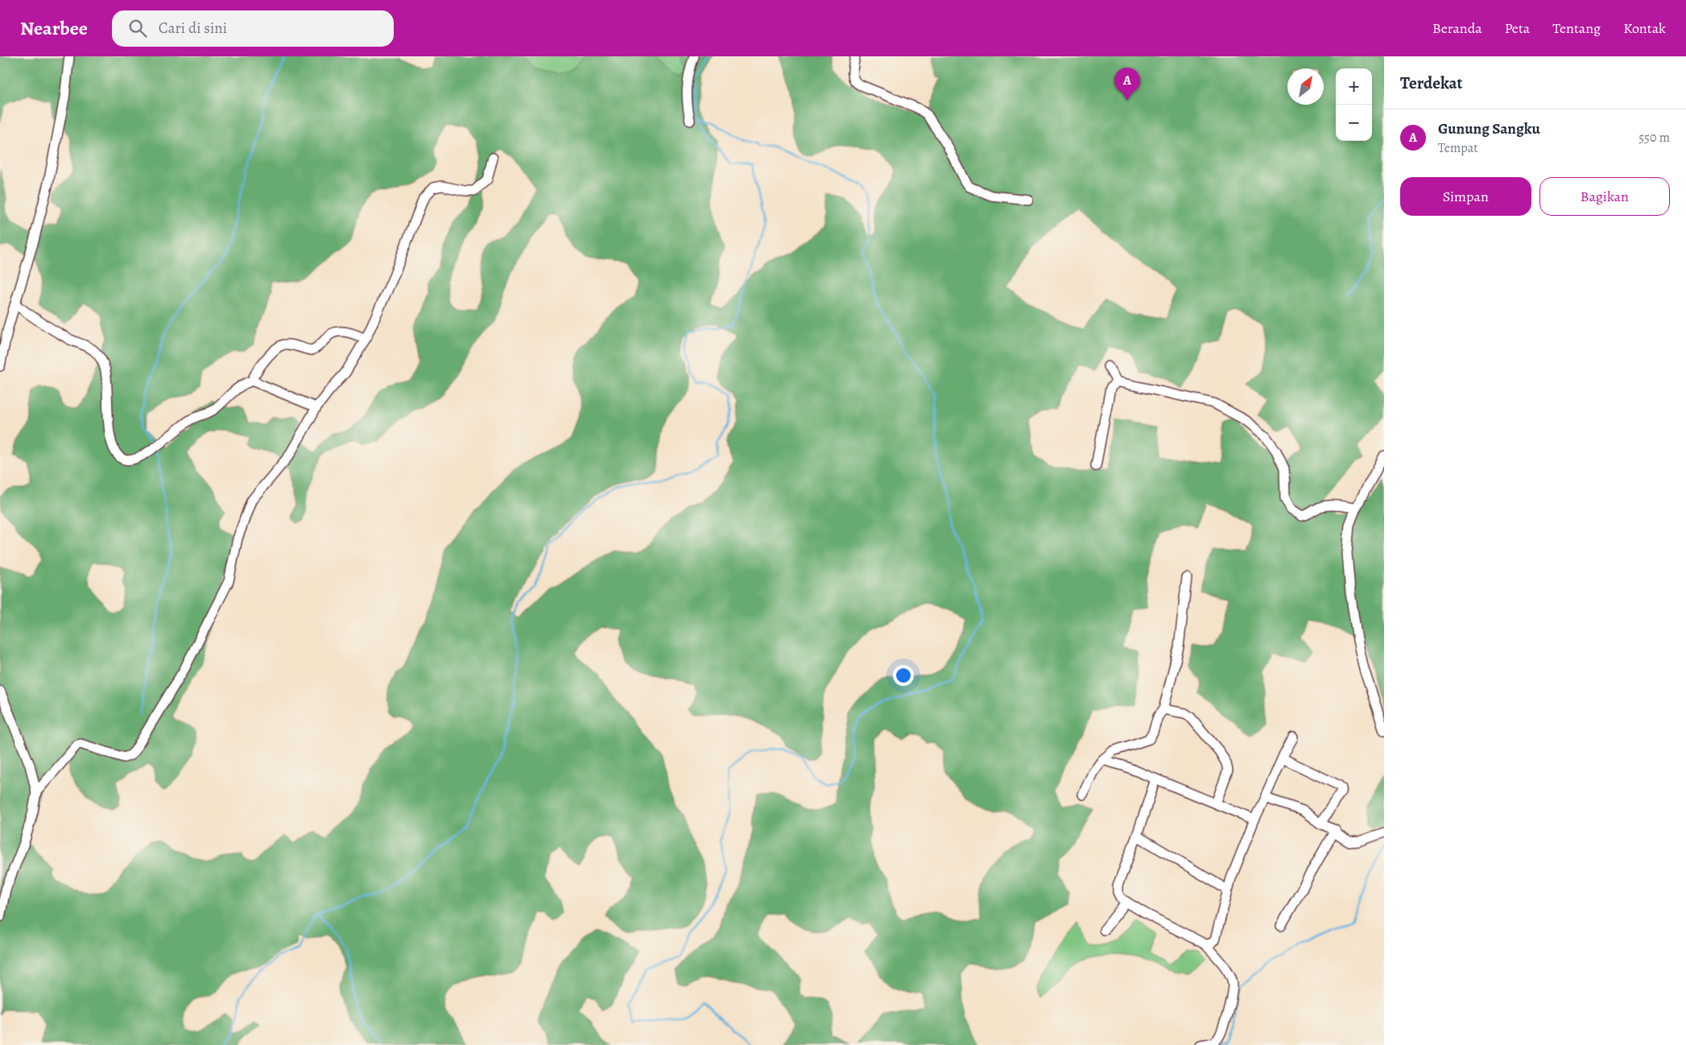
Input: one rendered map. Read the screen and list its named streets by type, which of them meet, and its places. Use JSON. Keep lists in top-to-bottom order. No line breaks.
{"north":"top right","page":{"header":"Nearbee","search":"Cari di sini","nav":["Beranda","Peta","Tentang","Kontak"],"heading":"Terdekat","pins":"A","map_buttons":["+","−"],"list":[{"mark":"A","name":"Gunung Sangku","note":"Tempat","value":"550 m"}],"buttons":["Simpan","Bagikan"]}}
